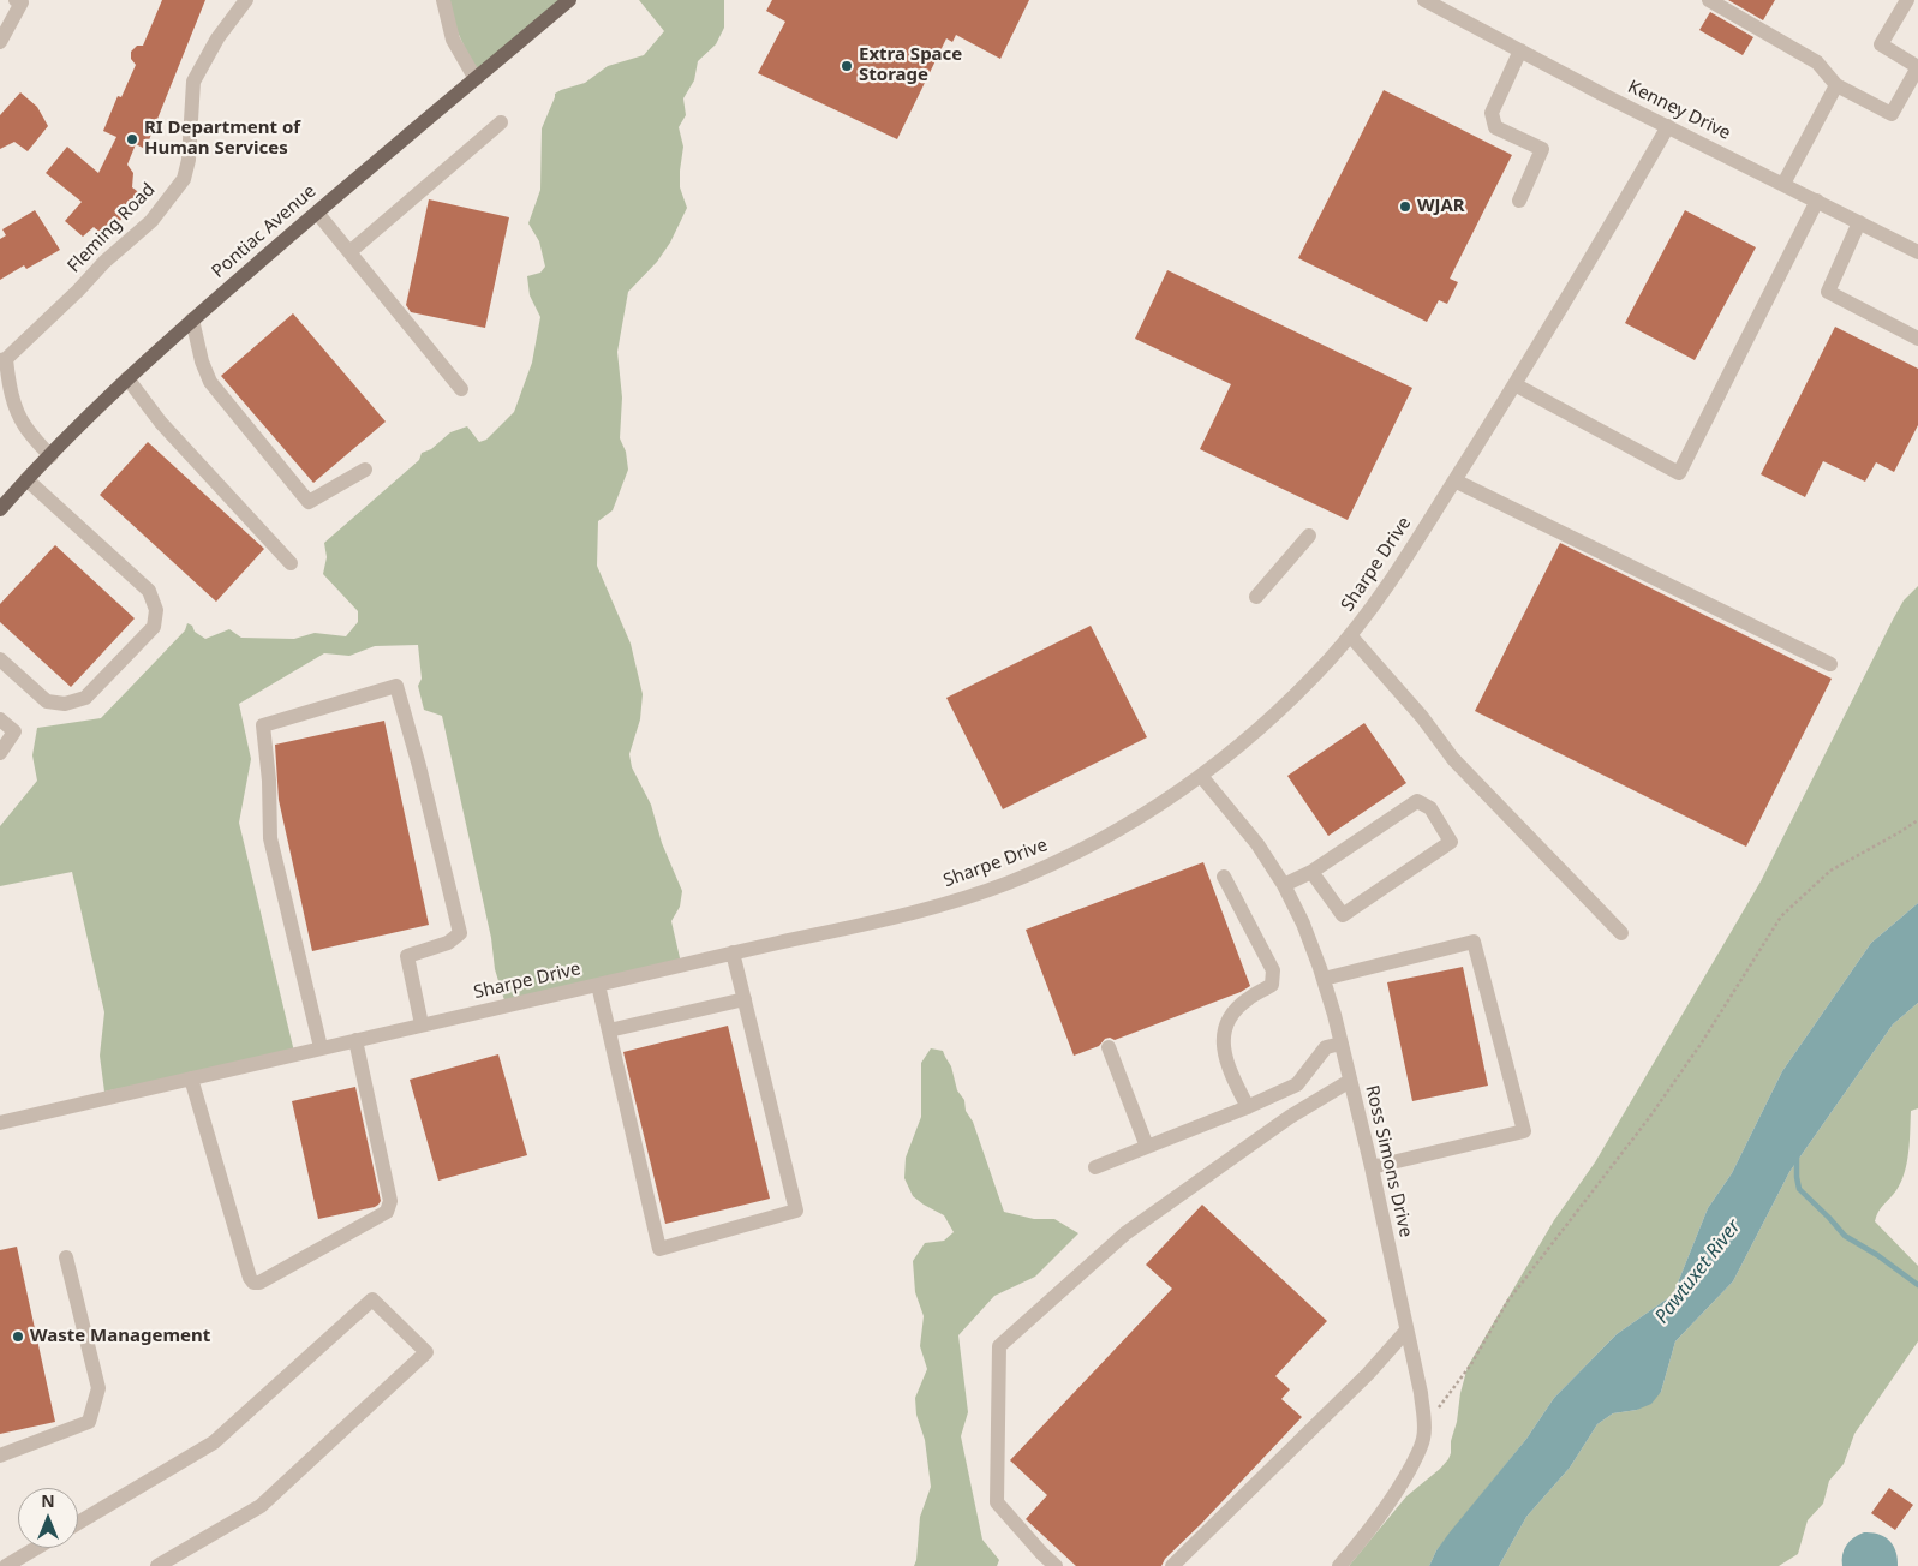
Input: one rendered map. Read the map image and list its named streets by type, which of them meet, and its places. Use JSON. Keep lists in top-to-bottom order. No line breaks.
{"streets":{"main road":["Pontiac Avenue"],"street":["Kenney Drive","Fleming Road","Sharpe Drive","Ross Simons Drive"]},"crossings":[["Kenney Drive","Sharpe Drive"],["Sharpe Drive","Ross Simons Drive"]],"water":["Pawtuxet River"],"places":["Extra Space Storage","RI Department of Human Services","WJAR","Waste Management"],"north":"top"}
